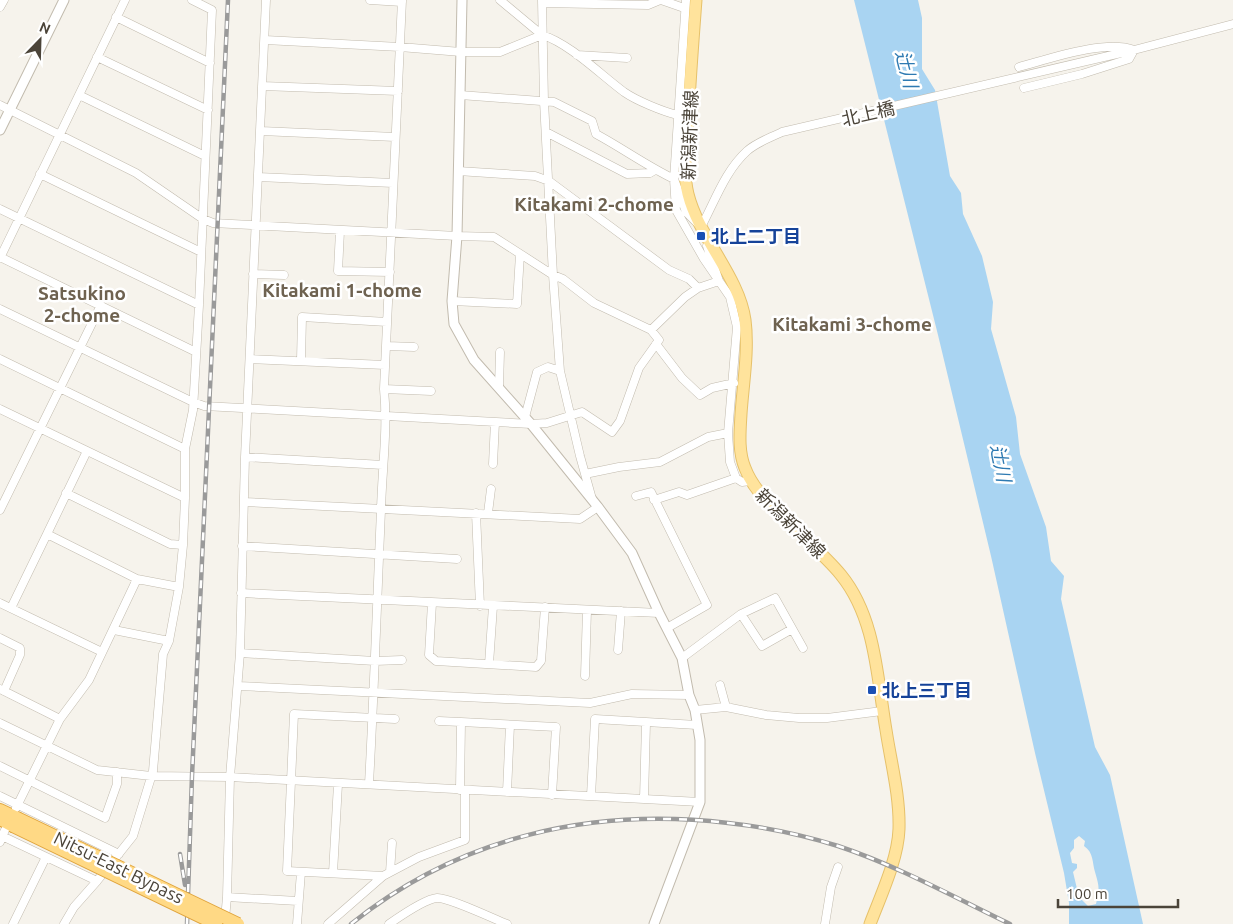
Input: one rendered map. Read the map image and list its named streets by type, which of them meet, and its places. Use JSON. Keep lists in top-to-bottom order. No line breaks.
{"streets":{"highway":["Nitsu-East Bypass"],"main road":["新潟新津線"],"street":["北上橋"]},"crossings":[["北上橋","新潟新津線"]],"districts":["Kitakami 2-chome","Kitakami 1-chome","Satsukino 2-chome","Kitakami 3-chome"],"water":["辻川"],"places":{"transit":["北上二丁目","北上三丁目"]},"scale_bar":"100 m","north":"top right"}
